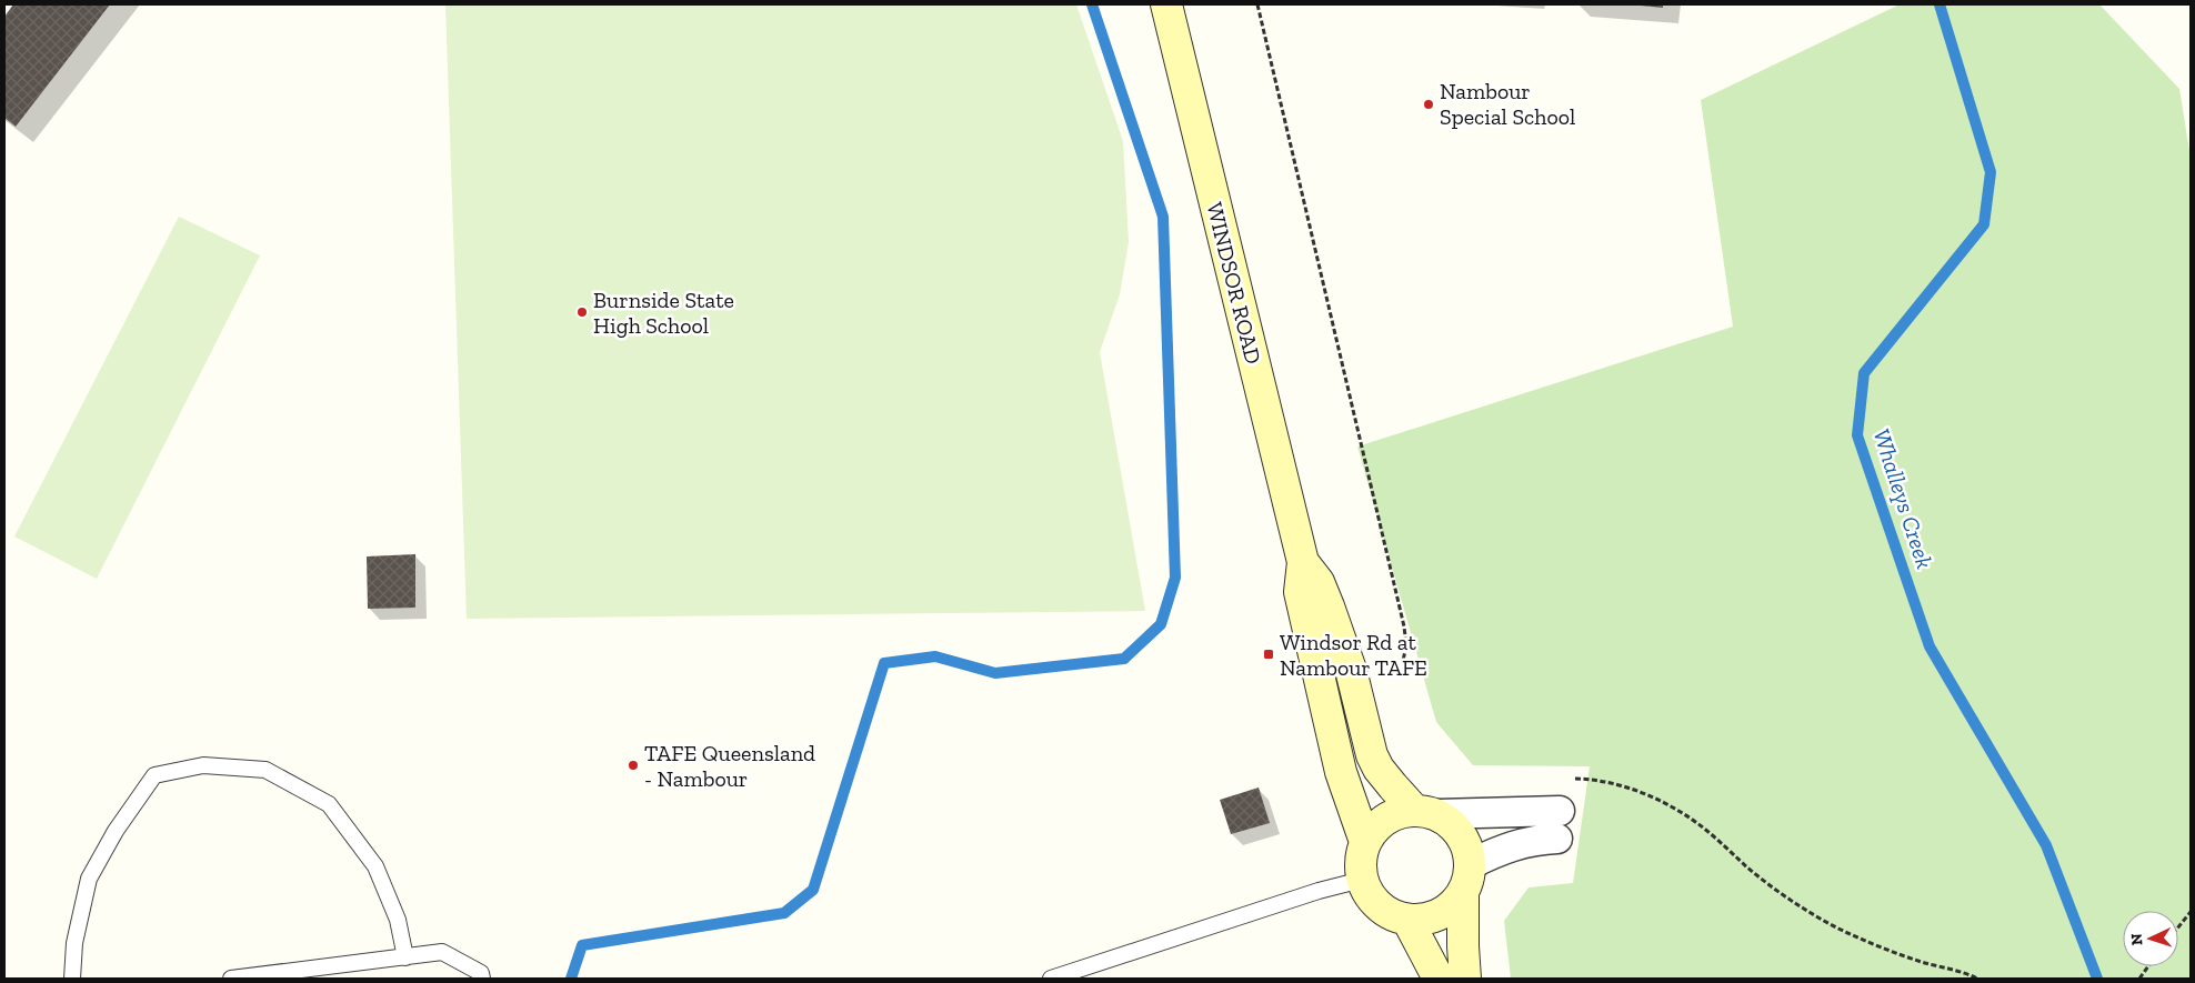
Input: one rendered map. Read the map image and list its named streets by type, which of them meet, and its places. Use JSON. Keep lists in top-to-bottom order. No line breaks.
{"streets":{"street":["WINDSOR ROAD"]},"water":["Whalleys Creek"],"places":{"other":["Nambour Special School","Burnside State High School","TAFE Queensland - Nambour"],"transit":["Windsor Rd at Nambour TAFE"]},"north":"left"}
